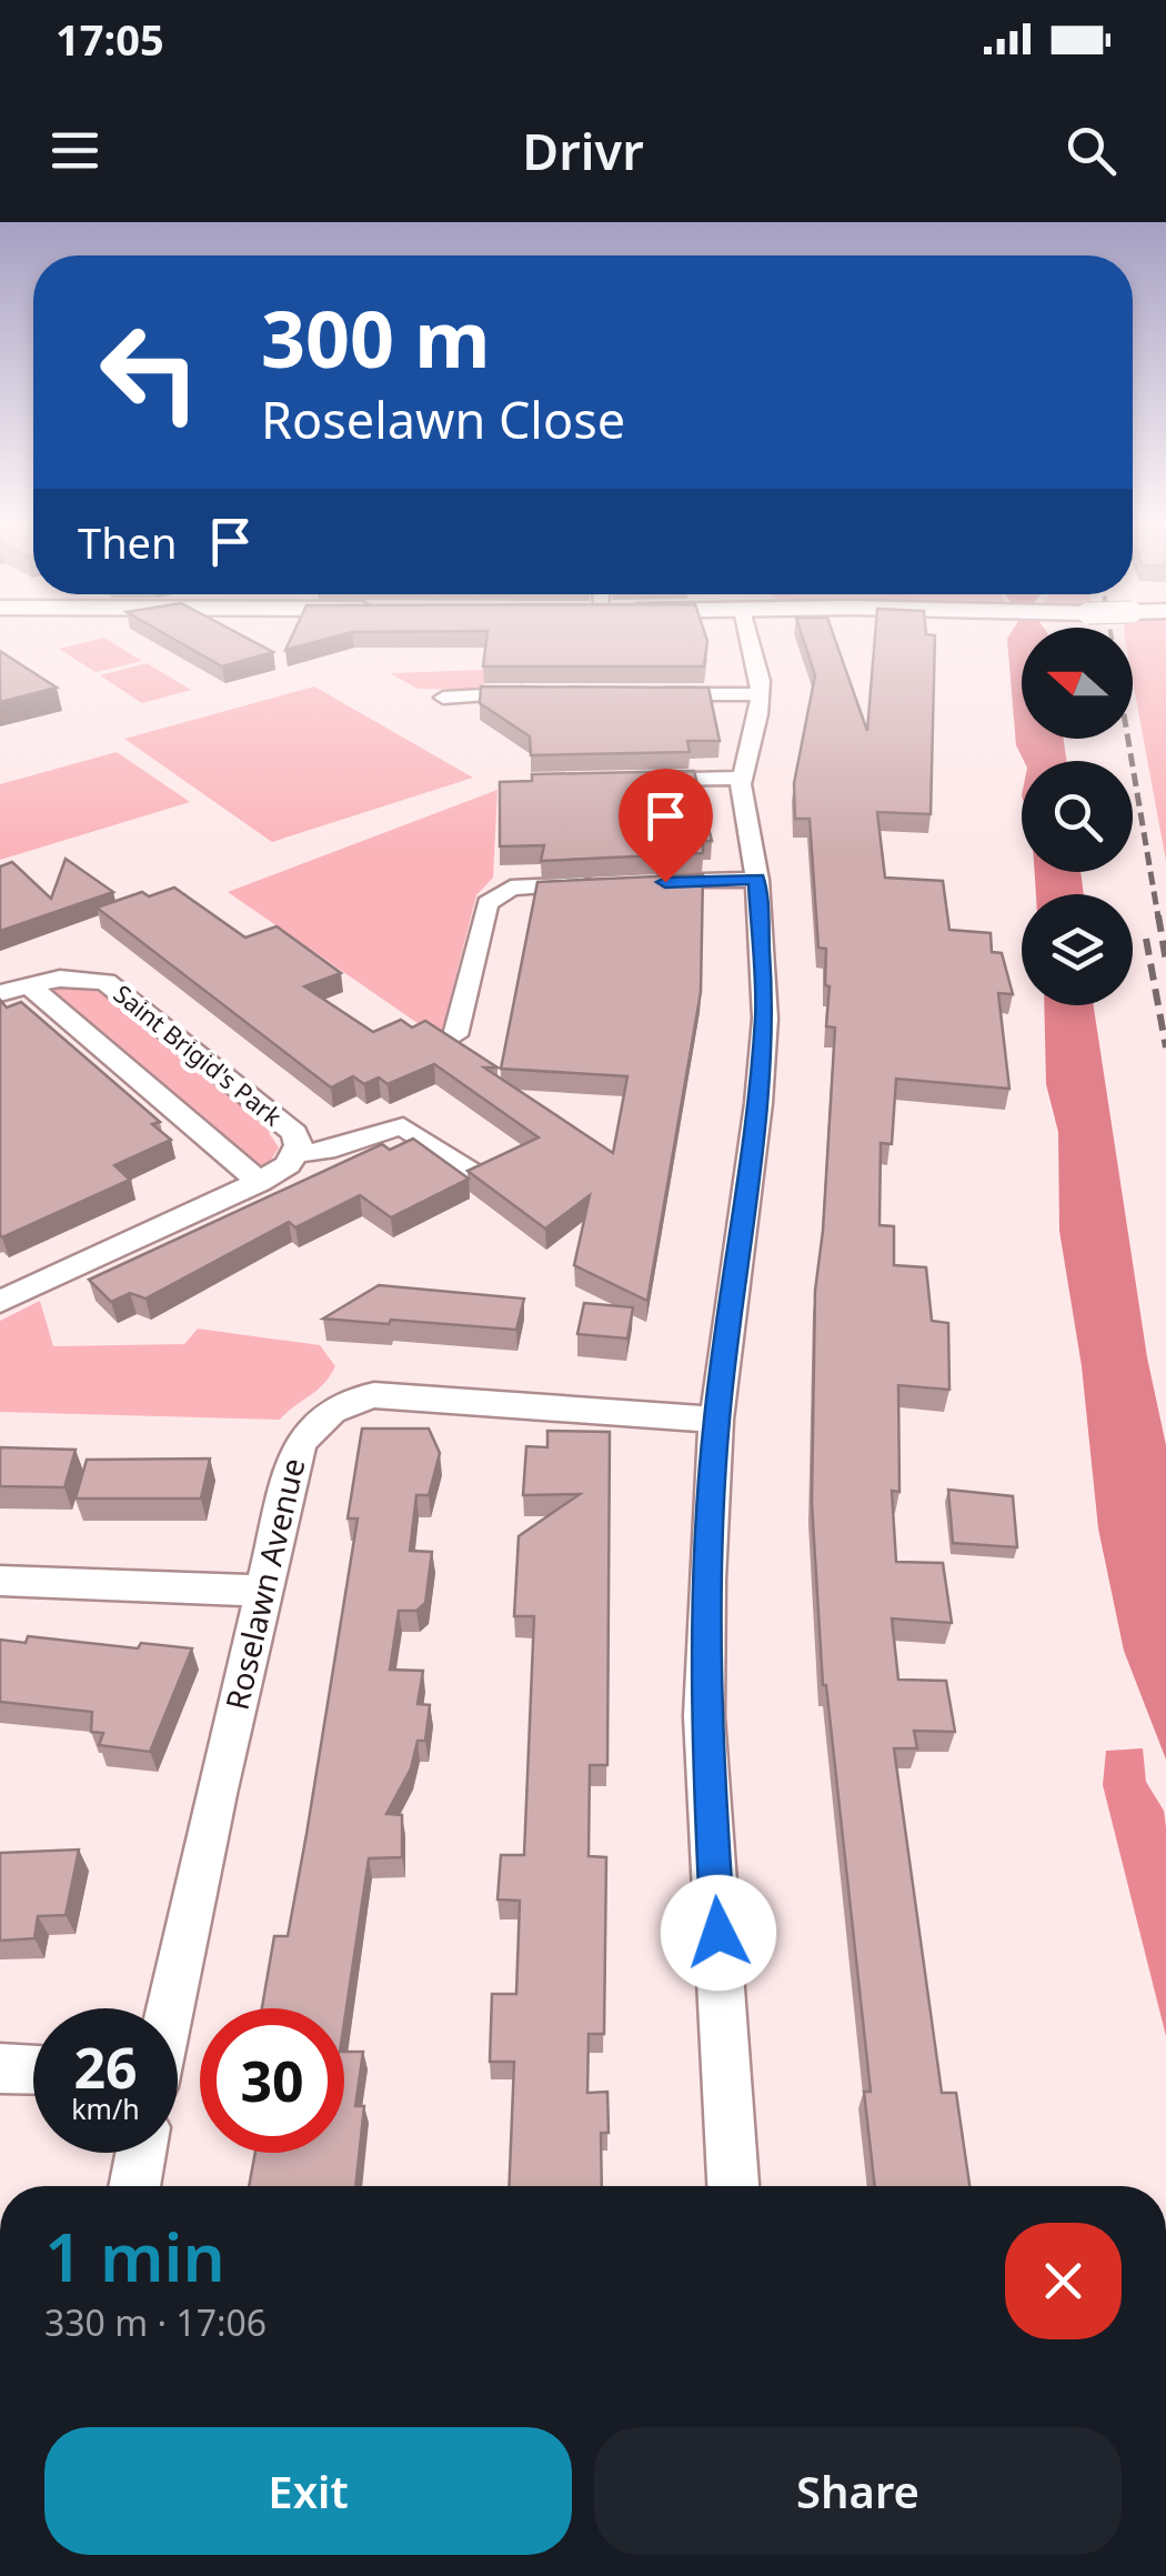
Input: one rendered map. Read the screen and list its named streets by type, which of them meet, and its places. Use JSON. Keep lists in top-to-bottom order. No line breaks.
{"streets":{"street":["Saint Brigid's Park","Roselawn Avenue"]},"north":"left","page":{"status":"17:05","header":"Drivr","turn":["300 m","Roselawn Close"],"then":"Then","speed":"26 km/h","limit":"30","heading":["1 min","330 m · 17:06"],"buttons":["Exit","Share"]}}
